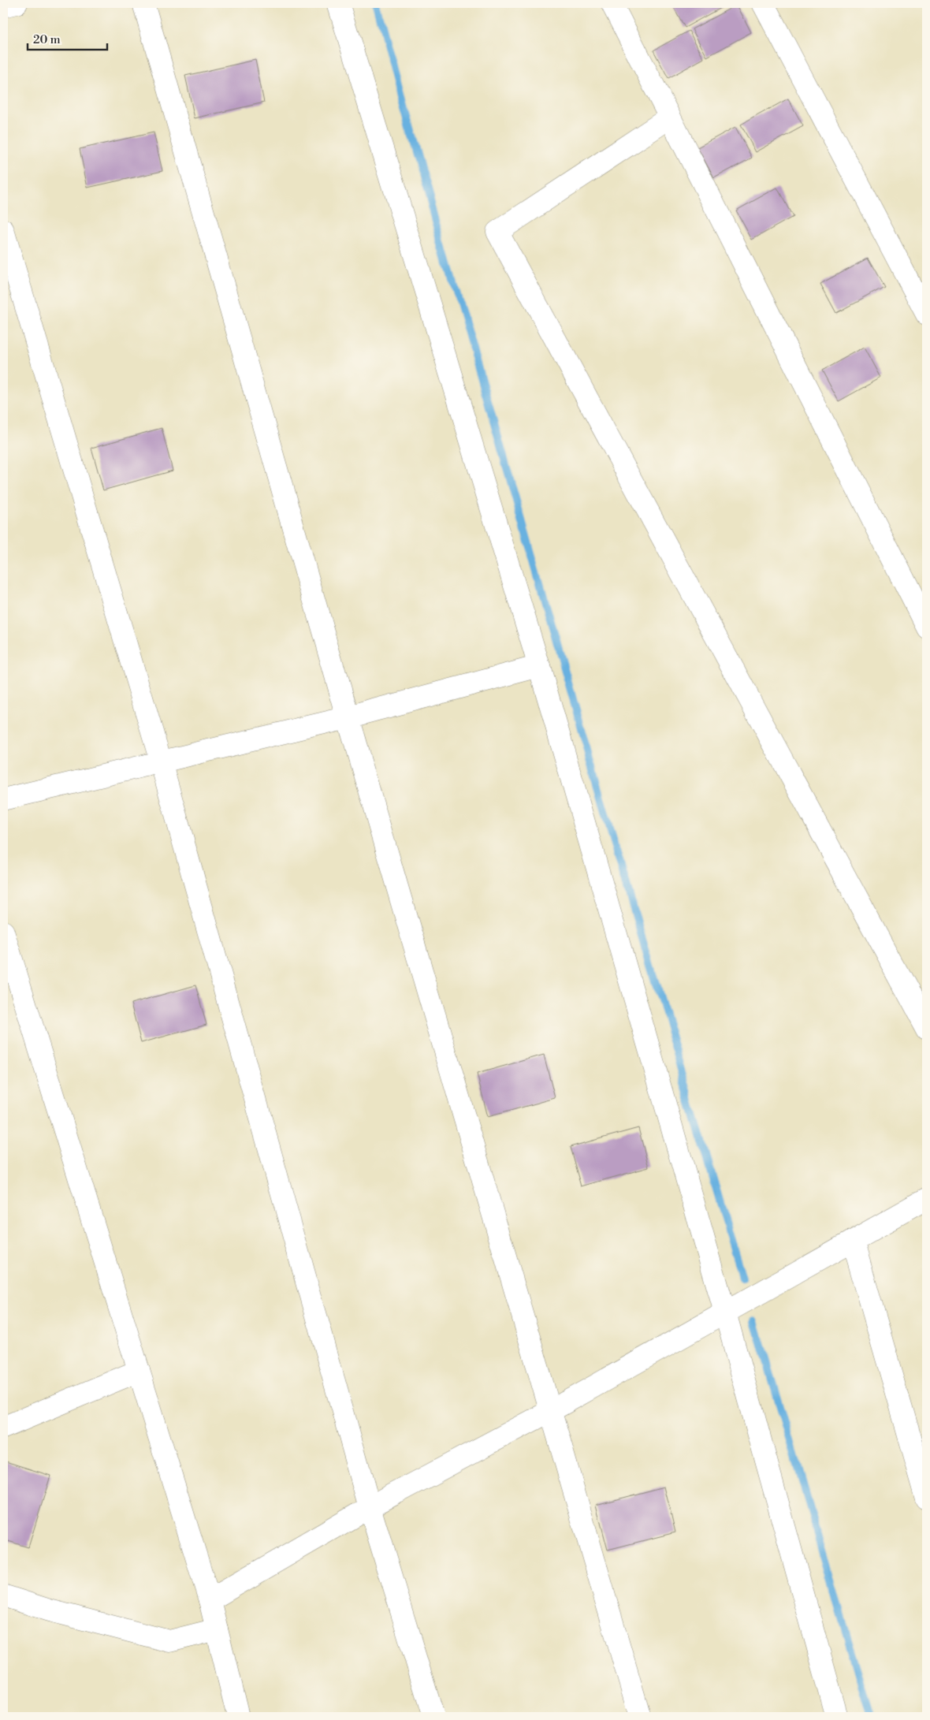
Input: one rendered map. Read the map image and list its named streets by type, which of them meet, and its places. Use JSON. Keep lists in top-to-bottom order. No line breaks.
{"scale_bar":"20 m"}
